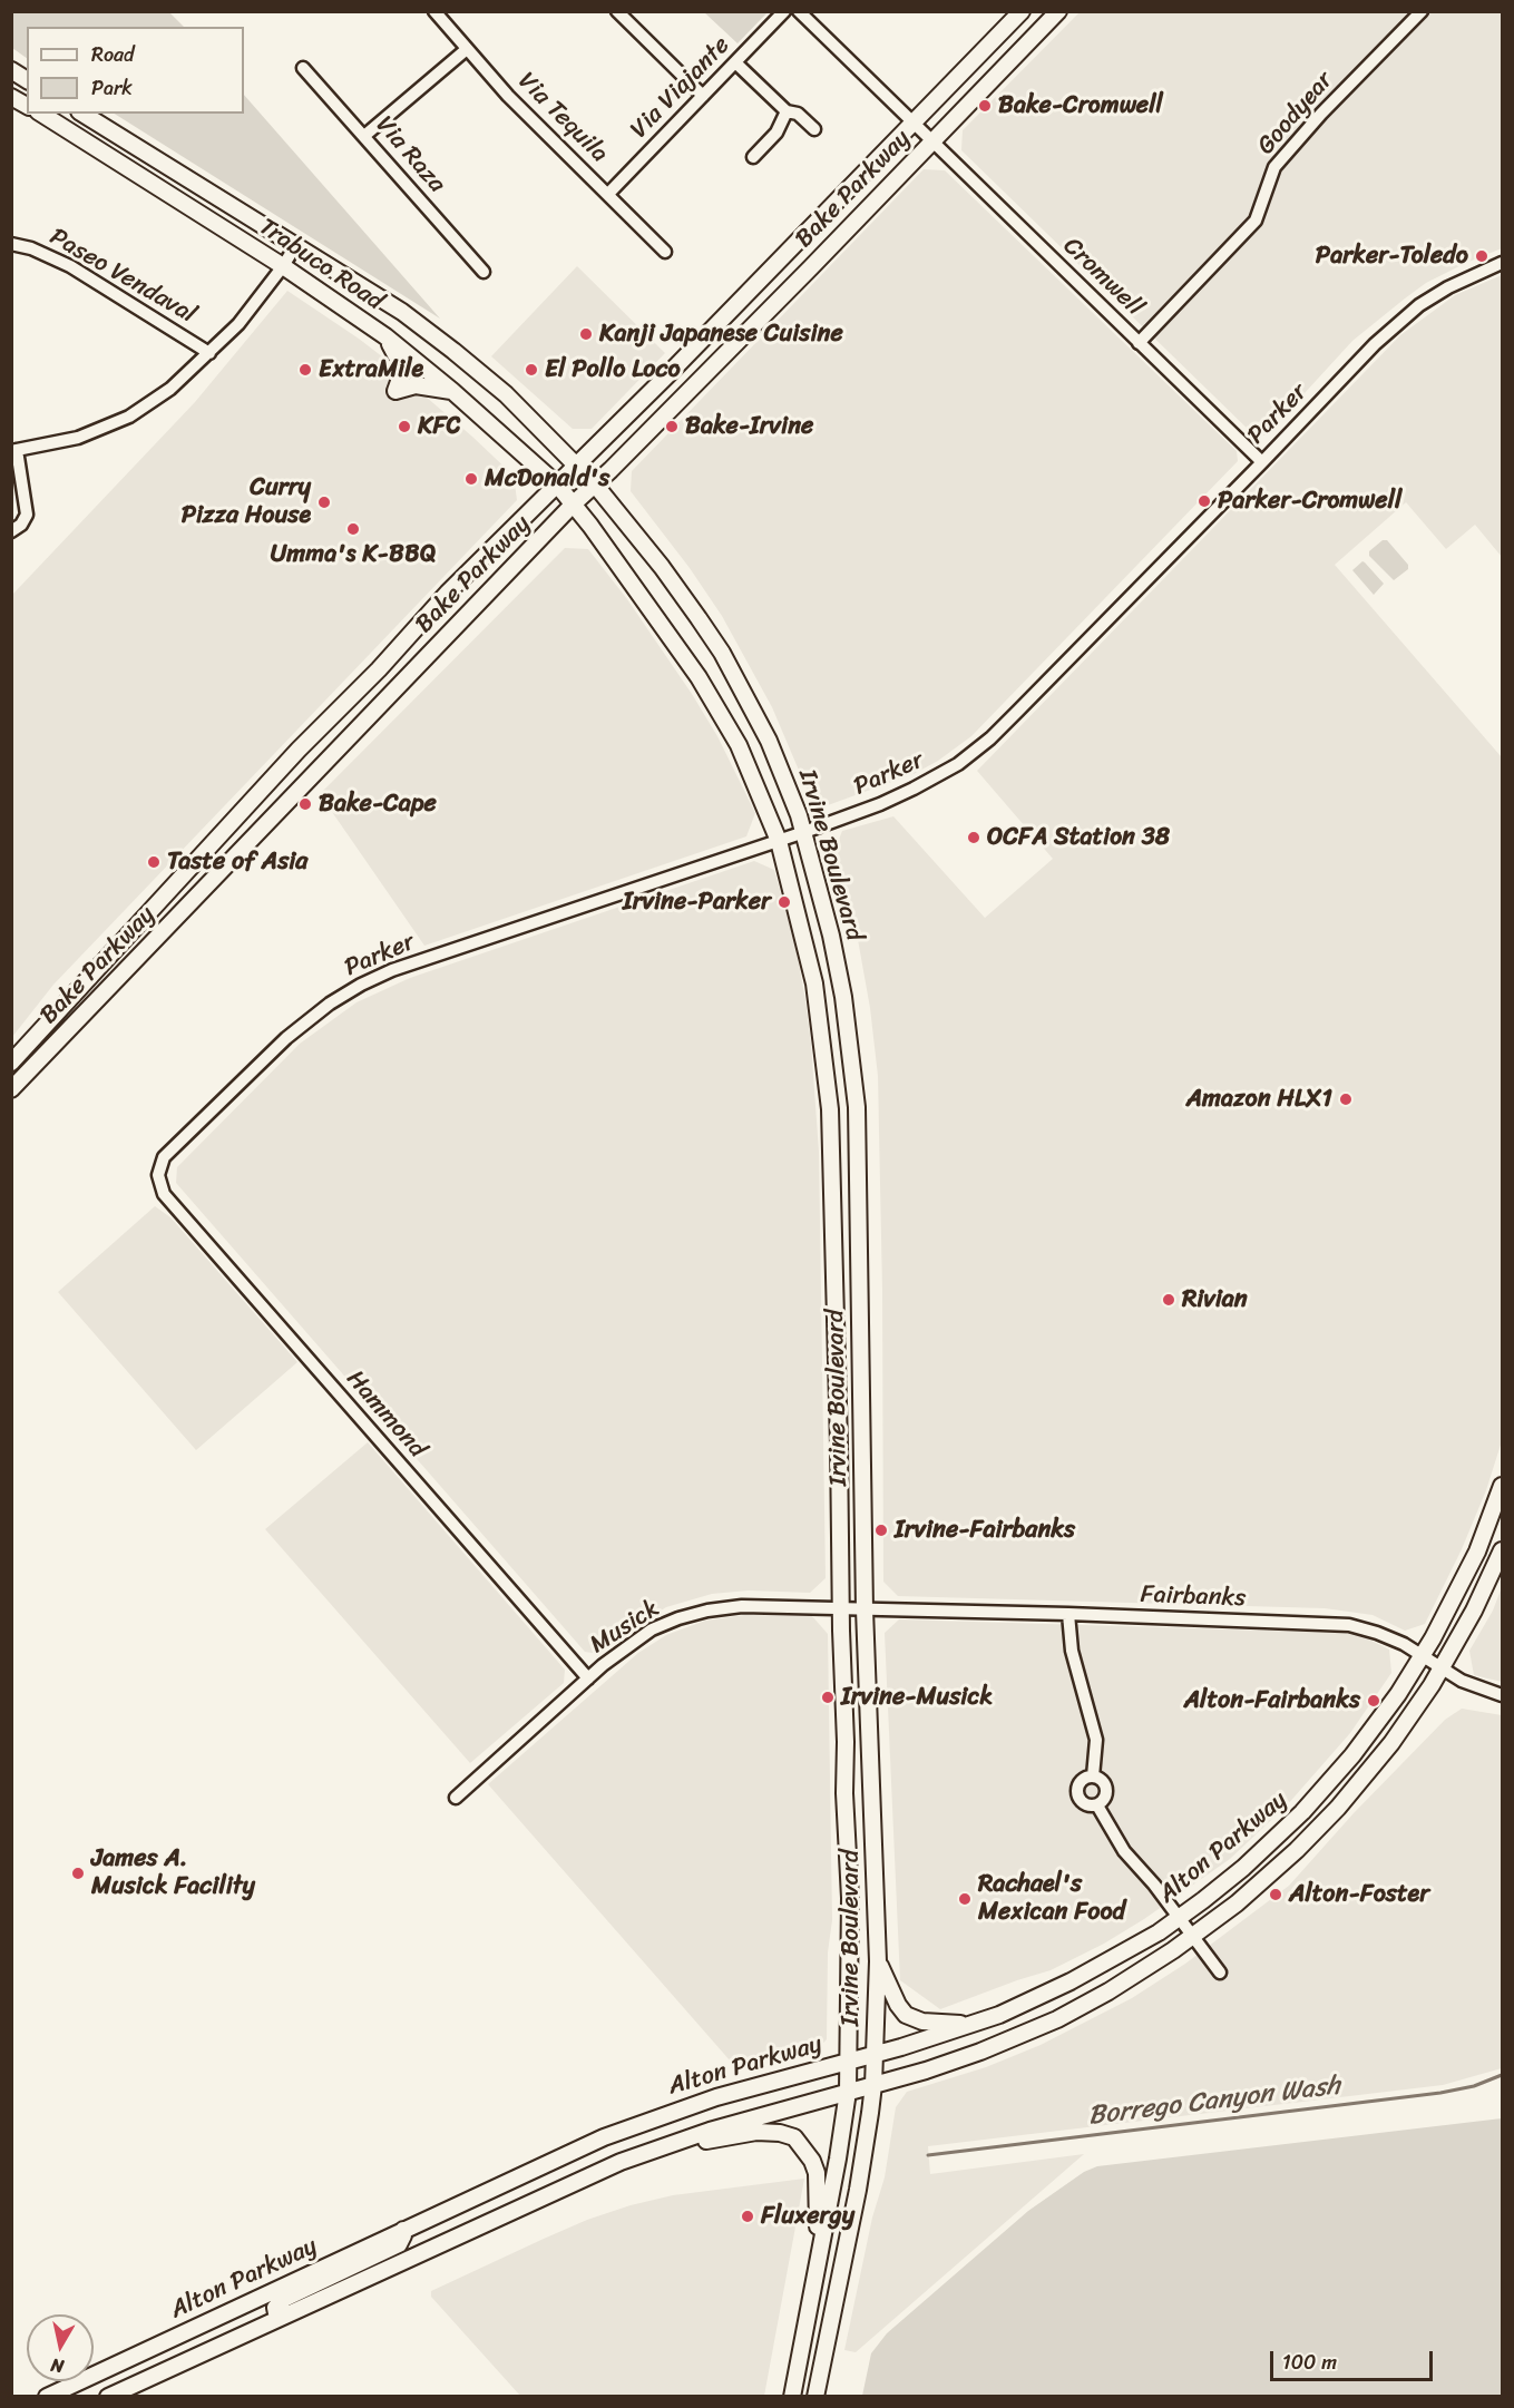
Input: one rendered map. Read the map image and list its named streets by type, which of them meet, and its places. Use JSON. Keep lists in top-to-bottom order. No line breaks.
{"streets":{"main road":["Bake Parkway","Trabuco Road","Irvine Boulevard","Alton Parkway"],"street":["Via Viajante","Goodyear","Via Tequila","Via Raza","Paseo Vendaval","Cromwell","Parker","Hammond","Fairbanks","Musick"]},"crossings":[["Via Viajante","Via Tequila"],["Goodyear","Cromwell"],["Bake Parkway","Trabuco Road"],["Bake Parkway","Cromwell"],["Bake Parkway","Irvine Boulevard"],["Trabuco Road","Irvine Boulevard"],["Cromwell","Parker"],["Parker","Irvine Boulevard"],["Parker","Hammond"],["Irvine Boulevard","Fairbanks"],["Irvine Boulevard","Musick"],["Irvine Boulevard","Alton Parkway"],["Hammond","Musick"],["Fairbanks","Musick"],["Fairbanks","Alton Parkway"]],"water":["Borrego Canyon Wash"],"places":["Bake-Cromwell","Parker-Toledo","Kanji Japanese Cuisine","ExtraMile","El Pollo Loco","KFC","Bake-Irvine","McDonald's","Parker-Cromwell","Curry Pizza House","Umma's K-BBQ","Bake-Cape","OCFA Station 38","Taste of Asia","Irvine-Parker","Amazon HLX1","Rivian","Irvine-Fairbanks","Irvine-Musick","Alton-Fairbanks","James A. Musick Facility","Alton-Foster","Rachael's Mexican Food","Fluxergy"],"legend":["Road","Park"],"scale_bar":"100 m","north":"bottom"}
